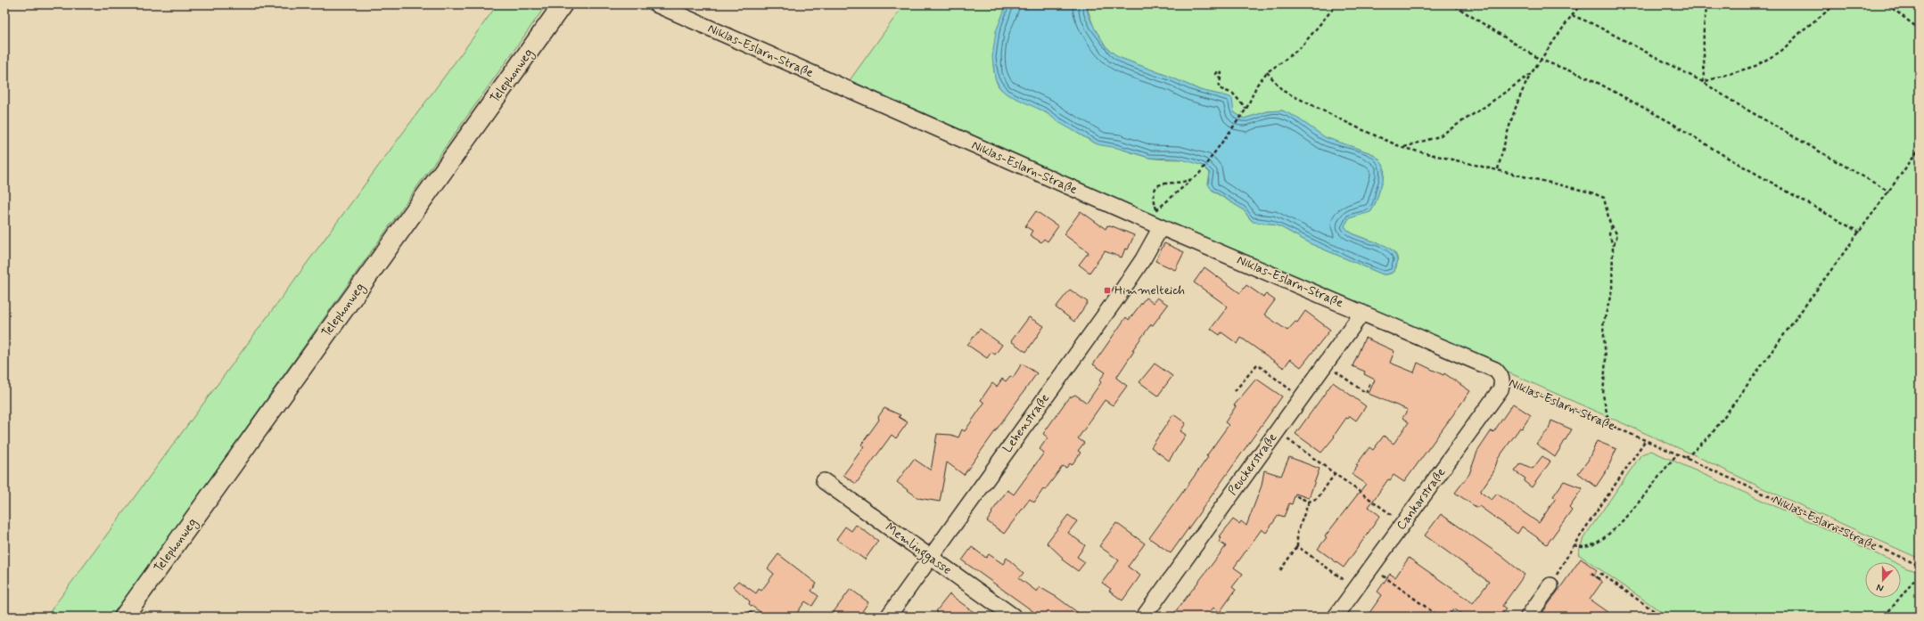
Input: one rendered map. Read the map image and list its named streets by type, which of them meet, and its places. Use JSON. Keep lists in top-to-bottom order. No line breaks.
{"streets":{"street":["Niklas-Eslarn-Straße","Telephonweg","Lehenstraße","Peuckerstraße","Cankarstraße","Memlinggasse"]},"crossings":[["Niklas-Eslarn-Straße","Lehenstraße"],["Niklas-Eslarn-Straße","Peuckerstraße"],["Niklas-Eslarn-Straße","Cankarstraße"],["Lehenstraße","Memlinggasse"]],"places":{"transit":["Himmelteich"]},"north":"bottom"}
